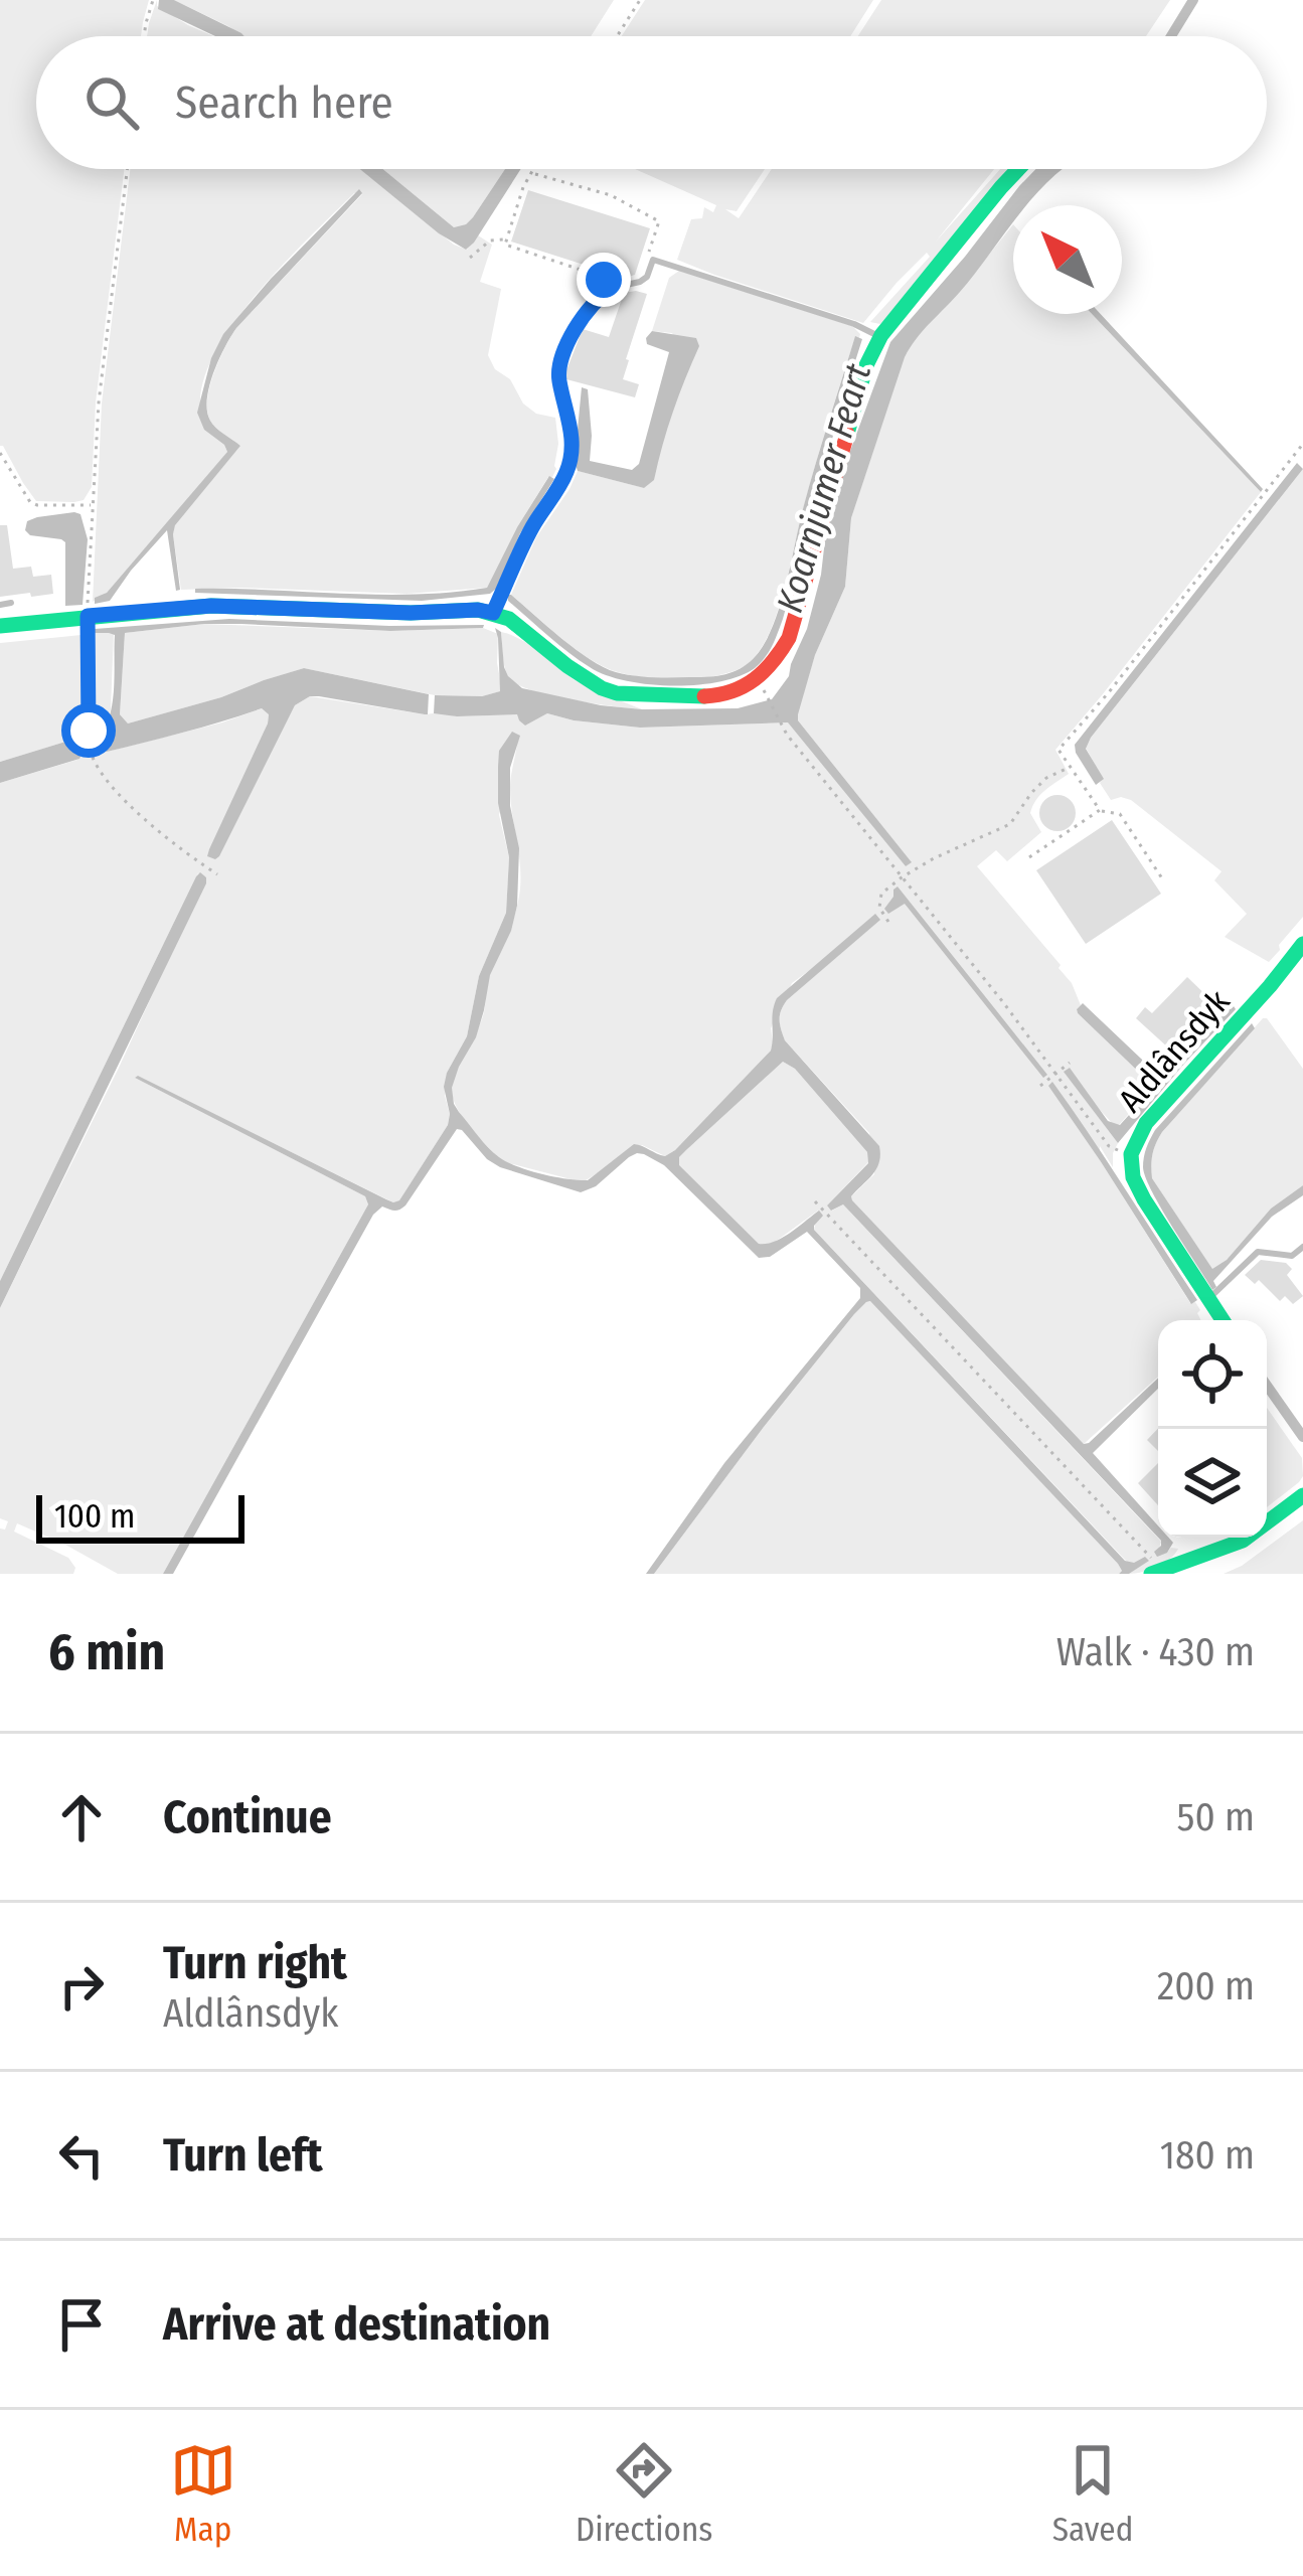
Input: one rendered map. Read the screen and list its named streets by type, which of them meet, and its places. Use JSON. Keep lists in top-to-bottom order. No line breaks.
{"streets":{"street":["Aldlânsdyk"]},"water":["Koarnjumer Feart"],"scale_bar":"100 m","north":"top left","page":{"search":"Search here","scale":"100 m","heading":["6 min","Walk · 430 m"],"list":[["Continue","50 m"],["Turn right","Aldlânsdyk","200 m"],["Turn left","180 m"],"Arrive at destination"],"nav":["Map","Directions","Saved"]}}
